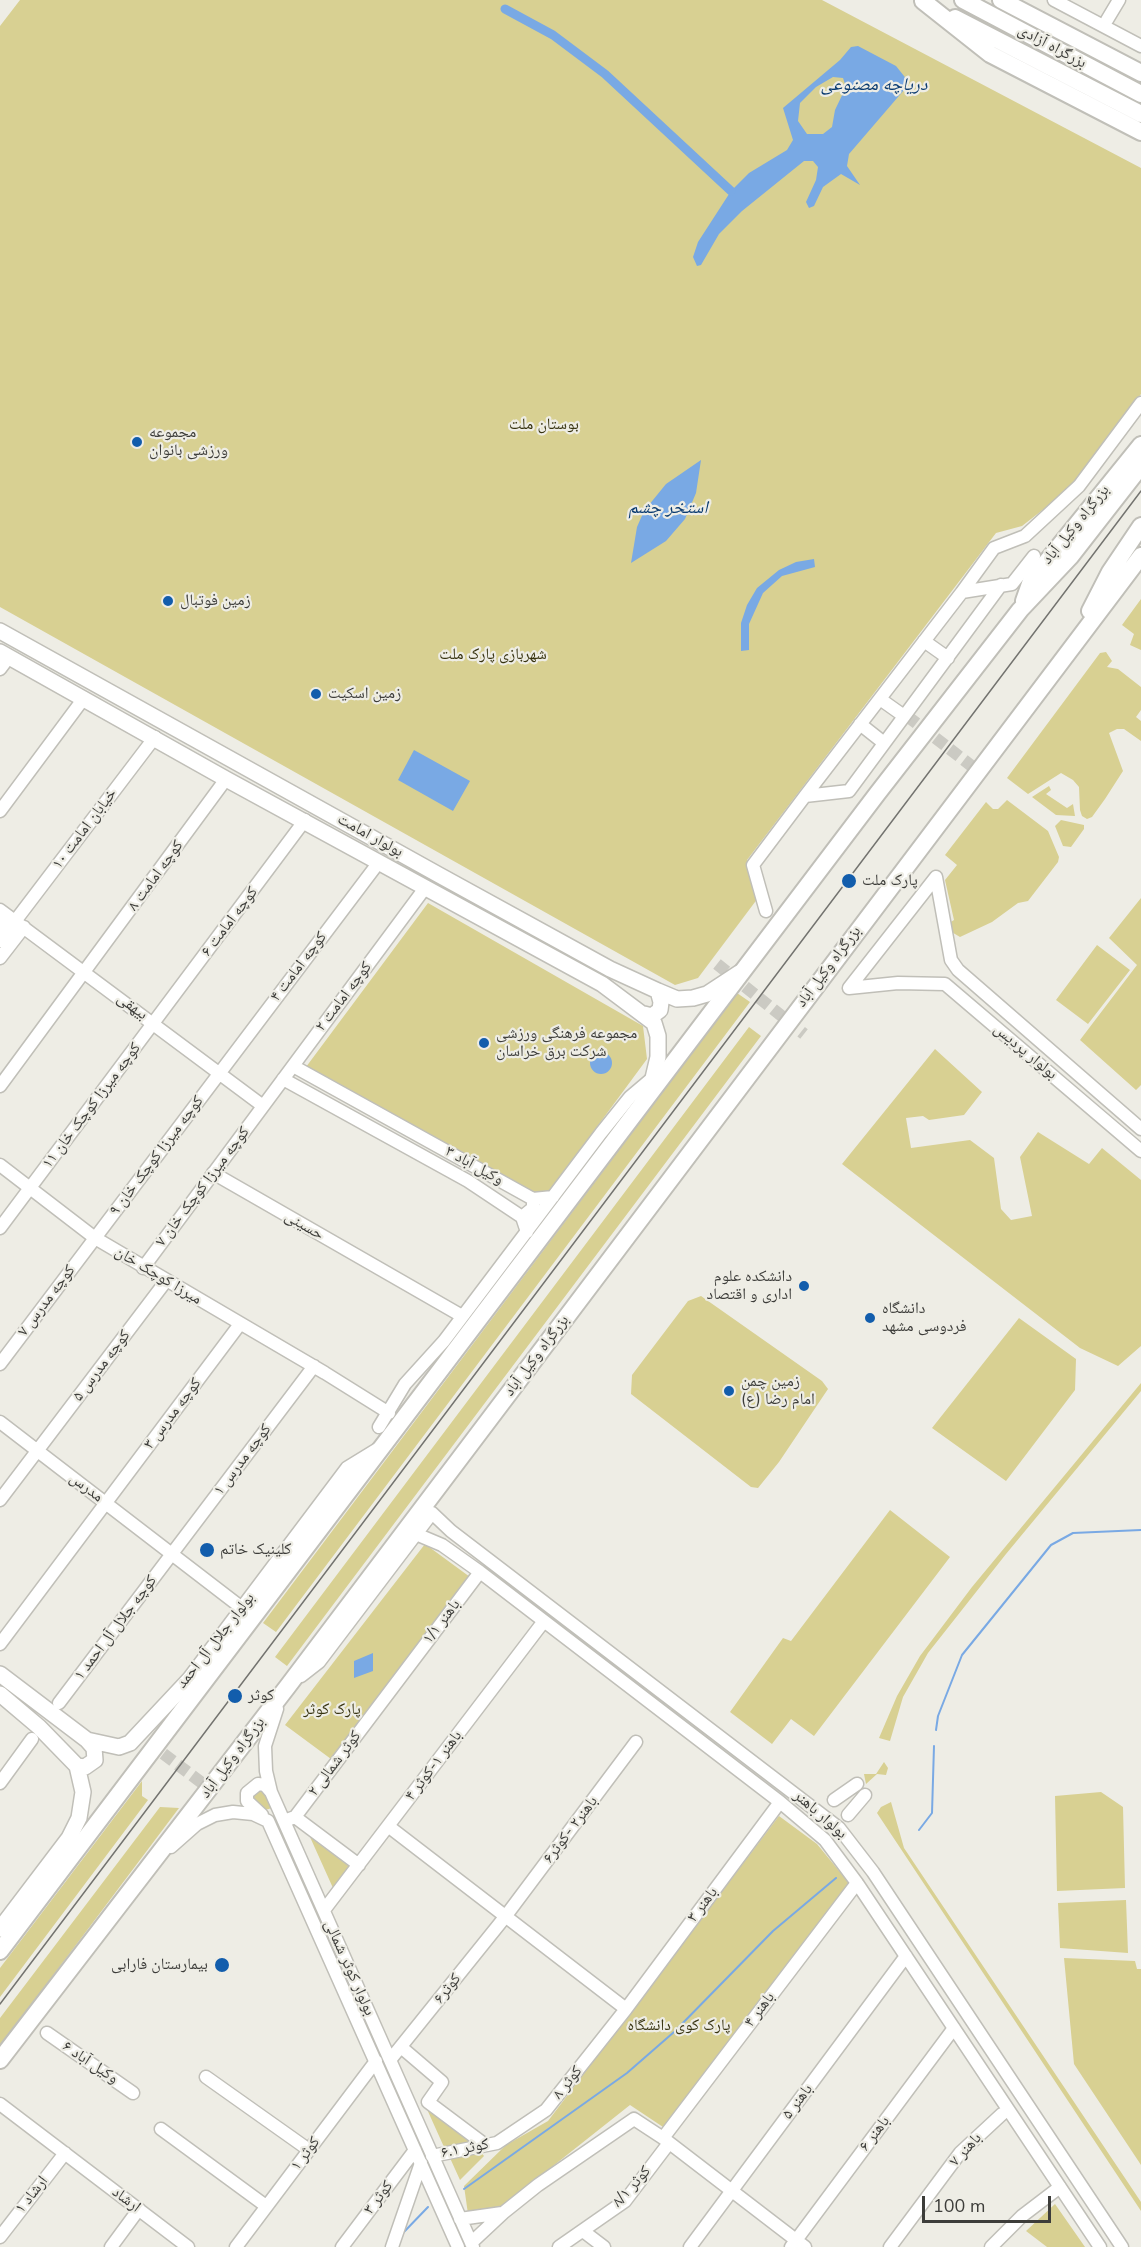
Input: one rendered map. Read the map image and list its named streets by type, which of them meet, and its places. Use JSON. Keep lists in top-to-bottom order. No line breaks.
{"streets":{"highway":["بزرگراه آزادی","بزرگراه وکیل آباد"],"main road":["بولوار امامت","بولوار جلال آل احمد"],"street":["خیابان امامت ۱۰","کوچه امامت ۸","کوچه امامت ۶","کوچه امامت ۴","کوچه امامت ۲","بیهقی","بولوار پردیس","کوچه میرزا کوچک خان ۱۱","کوچه میرزا کوچک خان ۹","۳ وکیل آباد","کوچه میرزا کوچک خان ۷","حسینی","میرزا کوچک خان","کوچه مدرس ۷","کوچه مدرس ۵","کوچه مدرس ۳","کوچه مدرس ۱","مدرس","باهنر ۱/۱","کوچه جلال آل احمد ۱","کوثر شمالی ۲","باهنر ۱-کوثر ۴","بولوار باهنر","باهنر۲ -کوثر۶","باهنر ۳","بولوار کوثر شمالی","کوثر۶","باهنر ۴","۶ وکیل آباد","کوثر ۸","باهنر ۵","باهنر ۶","کوثر ۶.۱","باهنر ۷","کوثر ۱","کوثر ۸/۱","ارشاد ۱","کوثر ۳","ارشاد"]},"crossings":[["بزرگراه وکیل آباد","بولوار امامت"],["بزرگراه وکیل آباد","بولوار جلال آل احمد"],["بزرگراه وکیل آباد","بولوار کوثر شمالی"],["خیابان امامت ۱۰","بولوار امامت"],["خیابان امامت ۱۰","بیهقی"],["بولوار امامت","کوچه امامت ۸"],["بولوار امامت","کوچه امامت ۶"],["بولوار امامت","کوچه امامت ۴"],["بولوار امامت","کوچه امامت ۲"],["کوچه امامت ۸","بیهقی"],["کوچه امامت ۶","بیهقی"],["کوچه امامت ۶","کوچه میرزا کوچک خان ۱۱"],["کوچه امامت ۴","بیهقی"],["کوچه امامت ۴","کوچه میرزا کوچک خان ۹"],["کوچه امامت ۲","بیهقی"],["کوچه امامت ۲","کوچه میرزا کوچک خان ۷"],["بیهقی","کوچه میرزا کوچک خان ۱۱"],["بیهقی","کوچه میرزا کوچک خان ۹"],["بیهقی","کوچه میرزا کوچک خان ۷"],["کوچه میرزا کوچک خان ۱۱","میرزا کوچک خان"],["کوچه میرزا کوچک خان ۹","میرزا کوچک خان"],["کوچه میرزا کوچک خان ۹","کوچه مدرس ۷"],["کوچه میرزا کوچک خان ۷","حسینی"],["کوچه میرزا کوچک خان ۷","میرزا کوچک خان"],["میرزا کوچک خان","کوچه مدرس ۷"],["میرزا کوچک خان","کوچه مدرس ۵"],["میرزا کوچک خان","کوچه مدرس ۳"],["میرزا کوچک خان","کوچه مدرس ۱"],["کوچه مدرس ۵","مدرس"],["کوچه مدرس ۳","مدرس"],["کوچه مدرس ۱","مدرس"],["کوچه مدرس ۱","کوچه جلال آل احمد ۱"],["مدرس","کوچه جلال آل احمد ۱"],["مدرس","بولوار جلال آل احمد"],["باهنر ۱/۱","کوثر شمالی ۲"],["باهنر ۱/۱","بولوار باهنر"],["کوثر شمالی ۲","بولوار کوثر شمالی"],["باهنر ۱-کوثر ۴","بولوار باهنر"],["باهنر ۱-کوثر ۴","بولوار کوثر شمالی"],["بولوار باهنر","باهنر ۳"],["بولوار باهنر","باهنر ۴"],["بولوار باهنر","باهنر ۵"],["بولوار باهنر","باهنر ۶"],["باهنر۲ -کوثر۶","کوثر۶"],["باهنر ۳","کوثر ۸"],["بولوار کوثر شمالی","کوثر۶"],["بولوار کوثر شمالی","کوثر ۶.۱"],["بولوار کوثر شمالی","کوثر ۱"],["بولوار کوثر شمالی","کوثر ۳"],["باهنر ۴","کوثر ۸/۱"],["کوثر ۸","کوثر ۶.۱"],["ارشاد ۱","ارشاد"]],"water":["دریاچه مصنوعی","استخر چشم"],"parks":["بوستان ملت","شهربازی پارک ملت","پارک کوثر","پارک کوی دانشگاه"],"places":["مجموعه ورزشی بانوان","زمین فوتبال","زمین اسکیت","پارک ملت","مجموعه فرهنگی ورزشی شرکت برق خراسان","دانشکده علوم اداری و اقتصاد","دانشگاه فردوسی مشهد","زمین چمن امام رضا (ع)","کلینیک خاتم","کوثر","بیمارستان فارابی"],"scale_bar":"100 m"}
